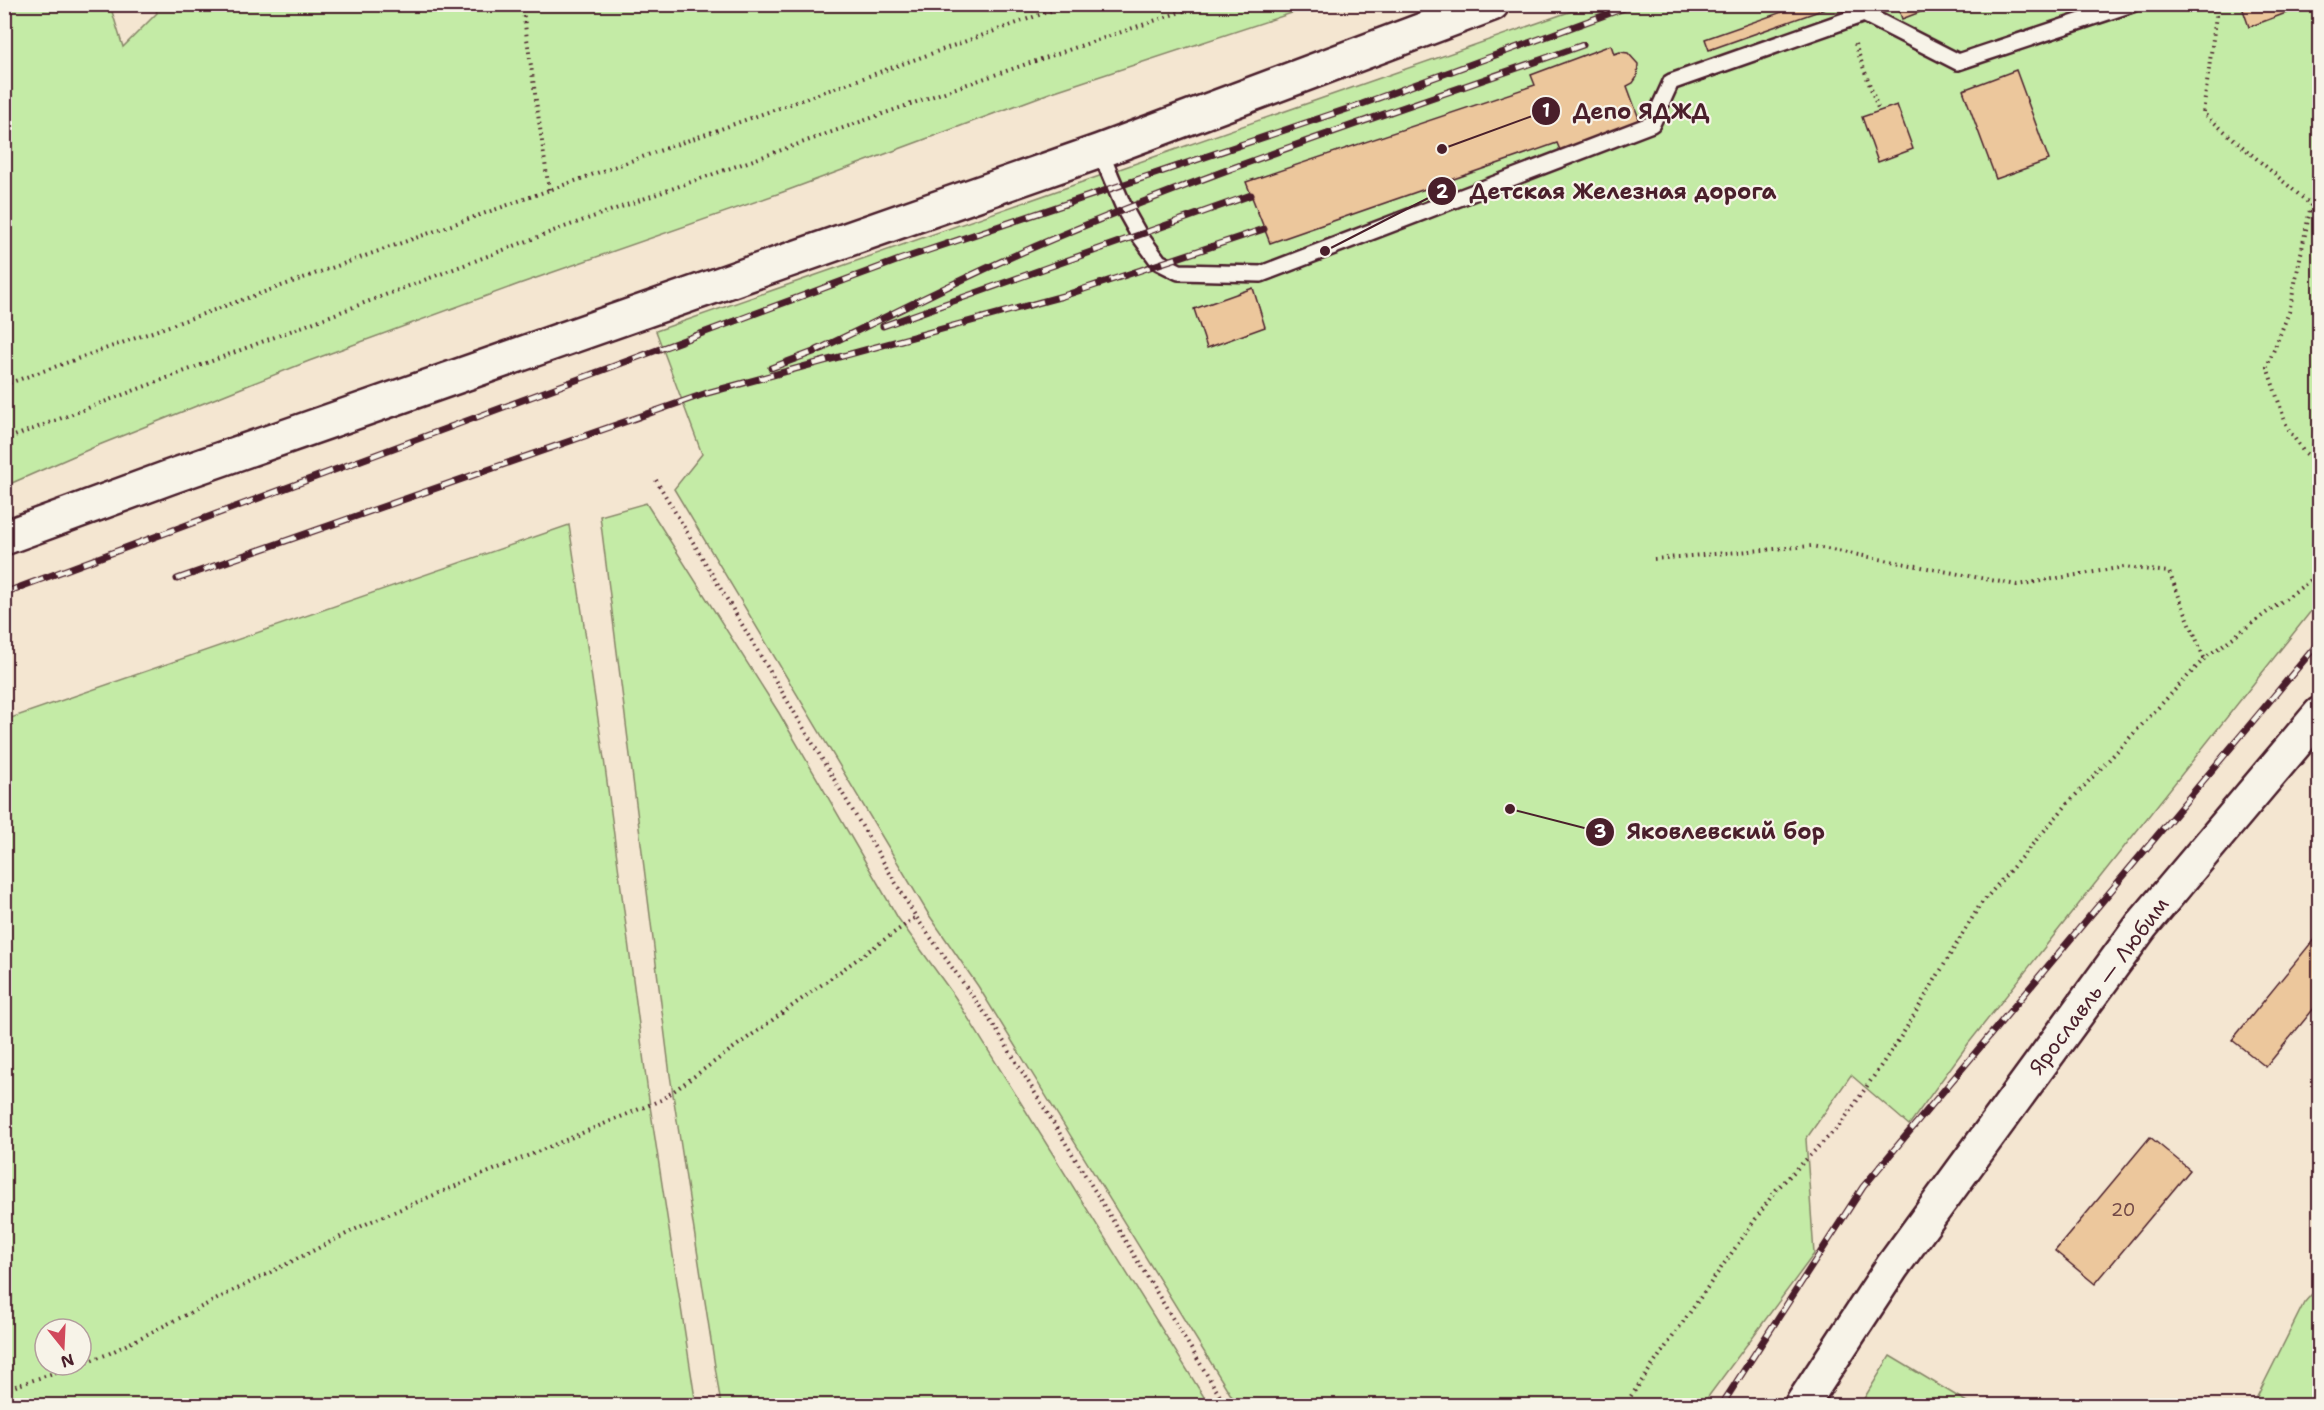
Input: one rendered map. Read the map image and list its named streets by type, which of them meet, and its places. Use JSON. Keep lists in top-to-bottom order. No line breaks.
{"streets":{"street":["Ярославль — Любим"]},"places":["Депо ЯДЖД","Детская Железная дорога","Яковлевский бор"],"house_numbers":["20"],"north":"bottom"}
